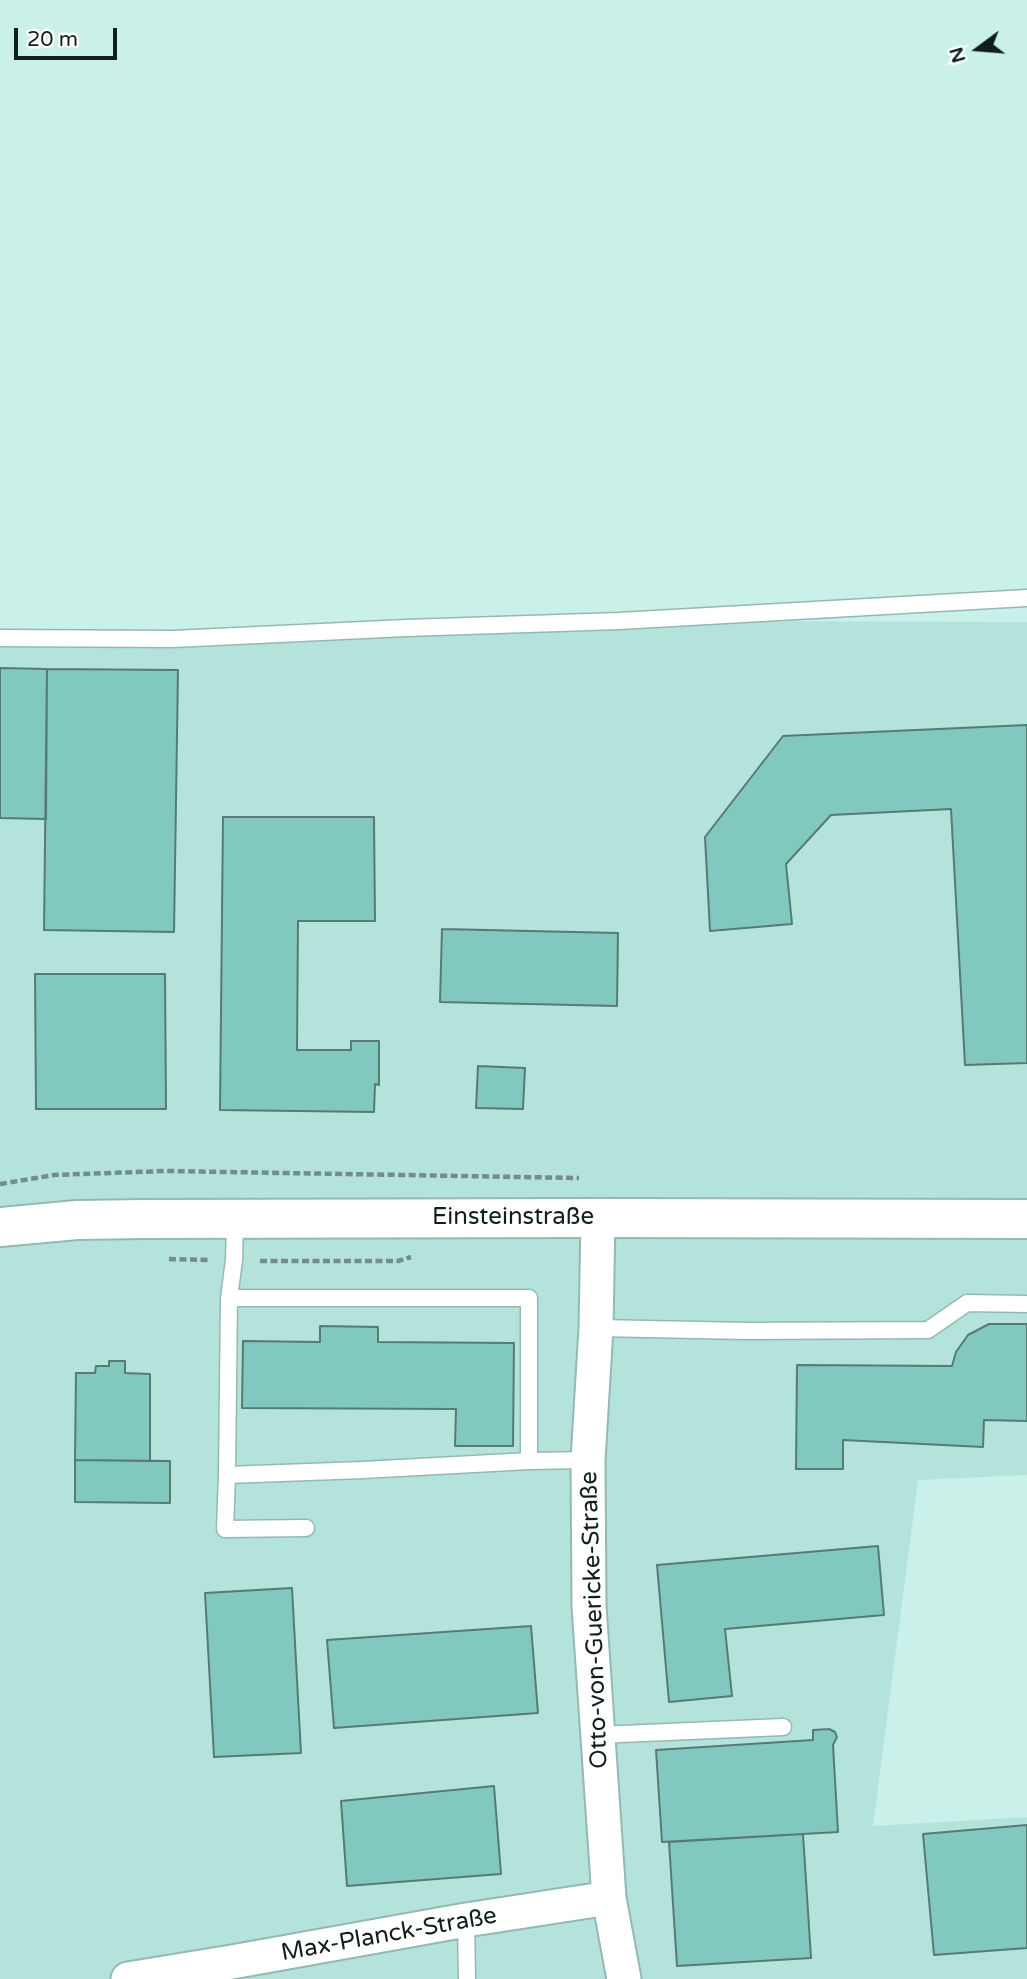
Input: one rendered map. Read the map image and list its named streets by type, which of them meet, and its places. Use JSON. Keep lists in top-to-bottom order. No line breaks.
{"streets":{"street":["Einsteinstraße","Otto-von-Guericke-Straße","Max-Planck-Straße"]},"crossings":[["Einsteinstraße","Otto-von-Guericke-Straße"],["Otto-von-Guericke-Straße","Max-Planck-Straße"]],"scale_bar":"20 m","north":"left"}
